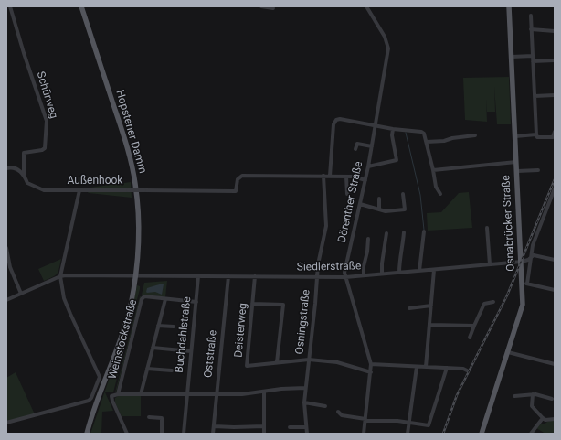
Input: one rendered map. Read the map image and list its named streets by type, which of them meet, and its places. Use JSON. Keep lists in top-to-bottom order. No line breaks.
{"streets":{"main road":["Hopstener Damm","Osnabrücker Straße"],"street":["Schürweg","Außenhook","Dörenther Straße","Siedlerstraße","Osningstraße","Deisterweg","Buchdahlstraße","Weinstockstraße","Oststraße"]},"crossings":[["Schürweg","Außenhook"],["Hopstener Damm","Siedlerstraße"],["Außenhook","Osningstraße"],["Dörenther Straße","Siedlerstraße"],["Dörenther Straße","Deisterweg"],["Osnabrücker Straße","Siedlerstraße"],["Siedlerstraße","Osningstraße"],["Siedlerstraße","Deisterweg"],["Siedlerstraße","Buchdahlstraße"],["Siedlerstraße","Oststraße"],["Osningstraße","Deisterweg"],["Buchdahlstraße","Weinstockstraße"]]}
